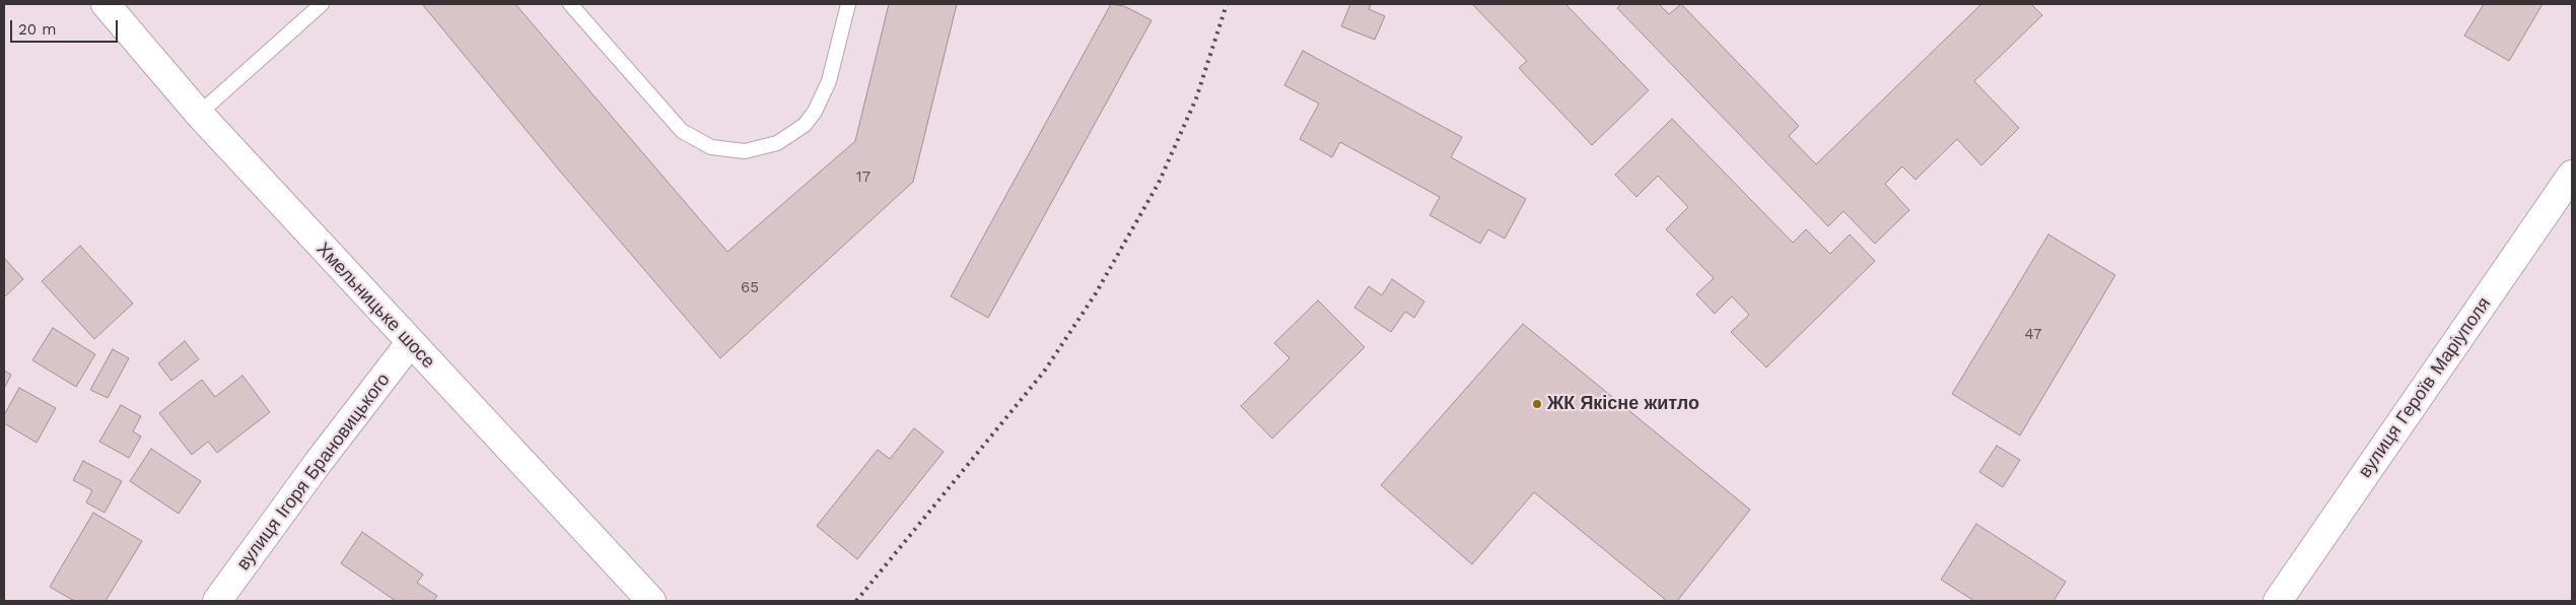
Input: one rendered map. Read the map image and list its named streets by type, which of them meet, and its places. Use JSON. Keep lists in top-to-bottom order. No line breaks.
{"streets":{"street":["Хмельницьке шосе","вулиця Героїв Маріуполя","вулиця Ігоря Брановицького"]},"crossings":[["Хмельницьке шосе","вулиця Ігоря Брановицького"]],"places":["ЖК Якісне житло"],"house_numbers":["17","65","47"],"scale_bar":"20 m"}
